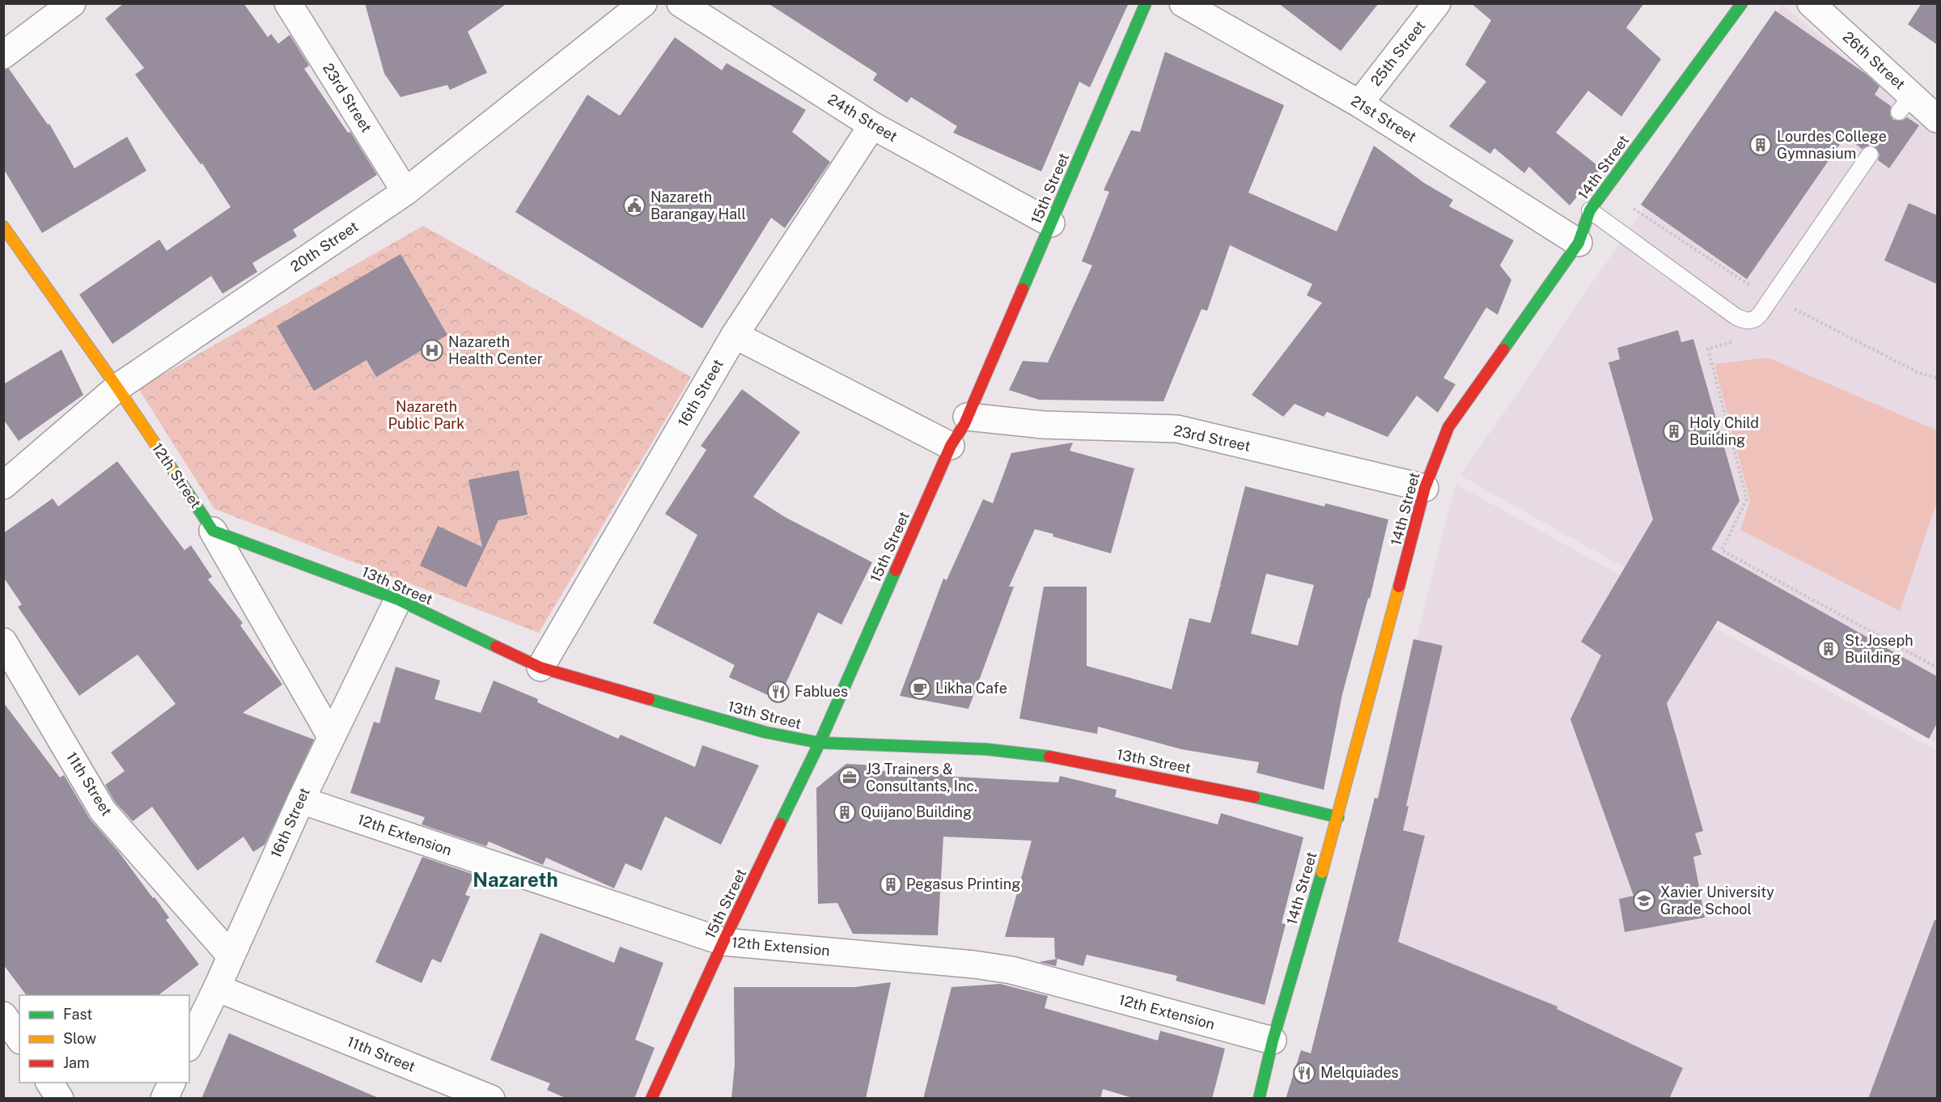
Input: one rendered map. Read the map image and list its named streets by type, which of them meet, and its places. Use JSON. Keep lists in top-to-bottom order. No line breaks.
{"streets":{"street":["25th Street","26th Street","23rd Street","24th Street","21st Street","14th Street","15th Street","20th Street","16th Street","12th Street","13th Street","11th Street","12th Extension"]},"crossings":[["25th Street","21st Street"],["23rd Street","14th Street"],["23rd Street","15th Street"],["23rd Street","20th Street"],["24th Street","15th Street"],["24th Street","16th Street"],["21st Street","14th Street"],["14th Street","13th Street"],["14th Street","12th Extension"],["15th Street","13th Street"],["15th Street","12th Extension"],["20th Street","12th Street"],["16th Street","12th Street"],["16th Street","13th Street"],["16th Street","11th Street"],["16th Street","12th Extension"],["12th Street","13th Street"]],"districts":["Nazareth"],"parks":["Nazareth Public Park"],"places":{"building":["Lourdes College Gymnasium","Holy Child Building","St. Joseph Building","Quijano Building","Pegasus Printing"],"public building":["Nazareth Barangay Hall"],"hospital":["Nazareth Health Center"],"cafe":["Likha Cafe"],"restaurant":["Fablues","Melquiades"],"office":["J3 Trainers & Consultants, Inc."],"school or university":["Xavier University Grade School"]},"legend":["Fast","Slow","Jam"]}
